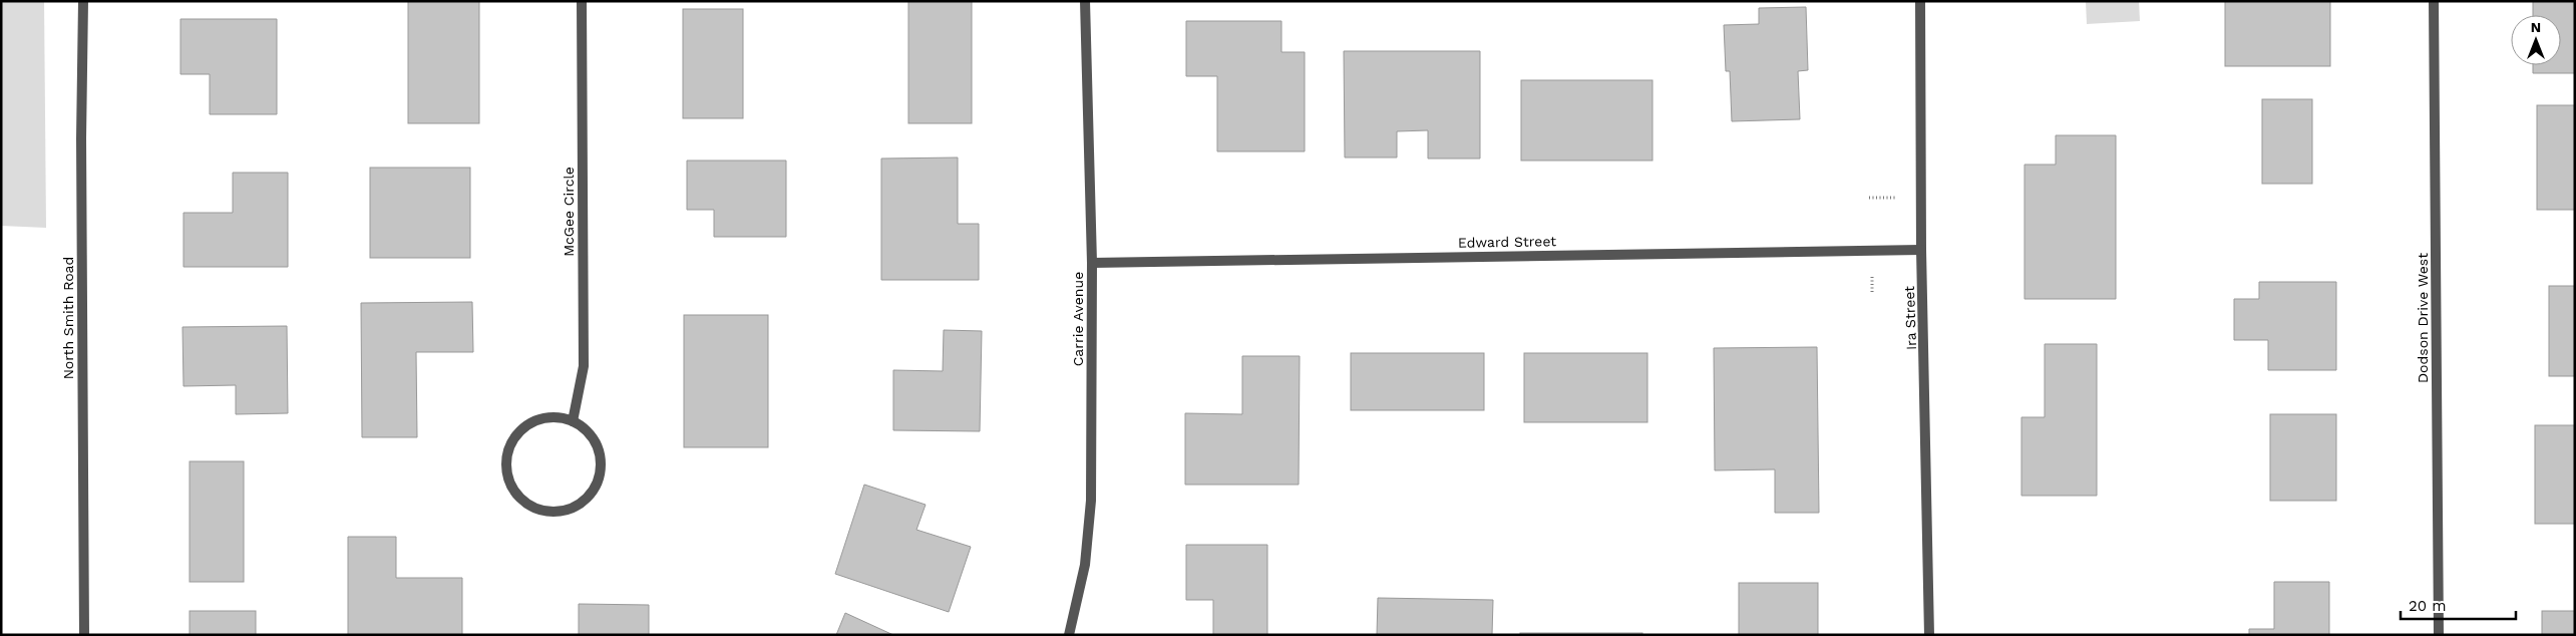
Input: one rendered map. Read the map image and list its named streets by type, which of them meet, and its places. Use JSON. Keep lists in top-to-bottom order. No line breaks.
{"streets":{"street":["McGee Circle","Edward Street","North Smith Road","Ira Street","Dodson Drive West","Carrie Avenue"]},"crossings":[["Edward Street","Ira Street"],["Edward Street","Carrie Avenue"]],"scale_bar":"20 m","north":"top"}
